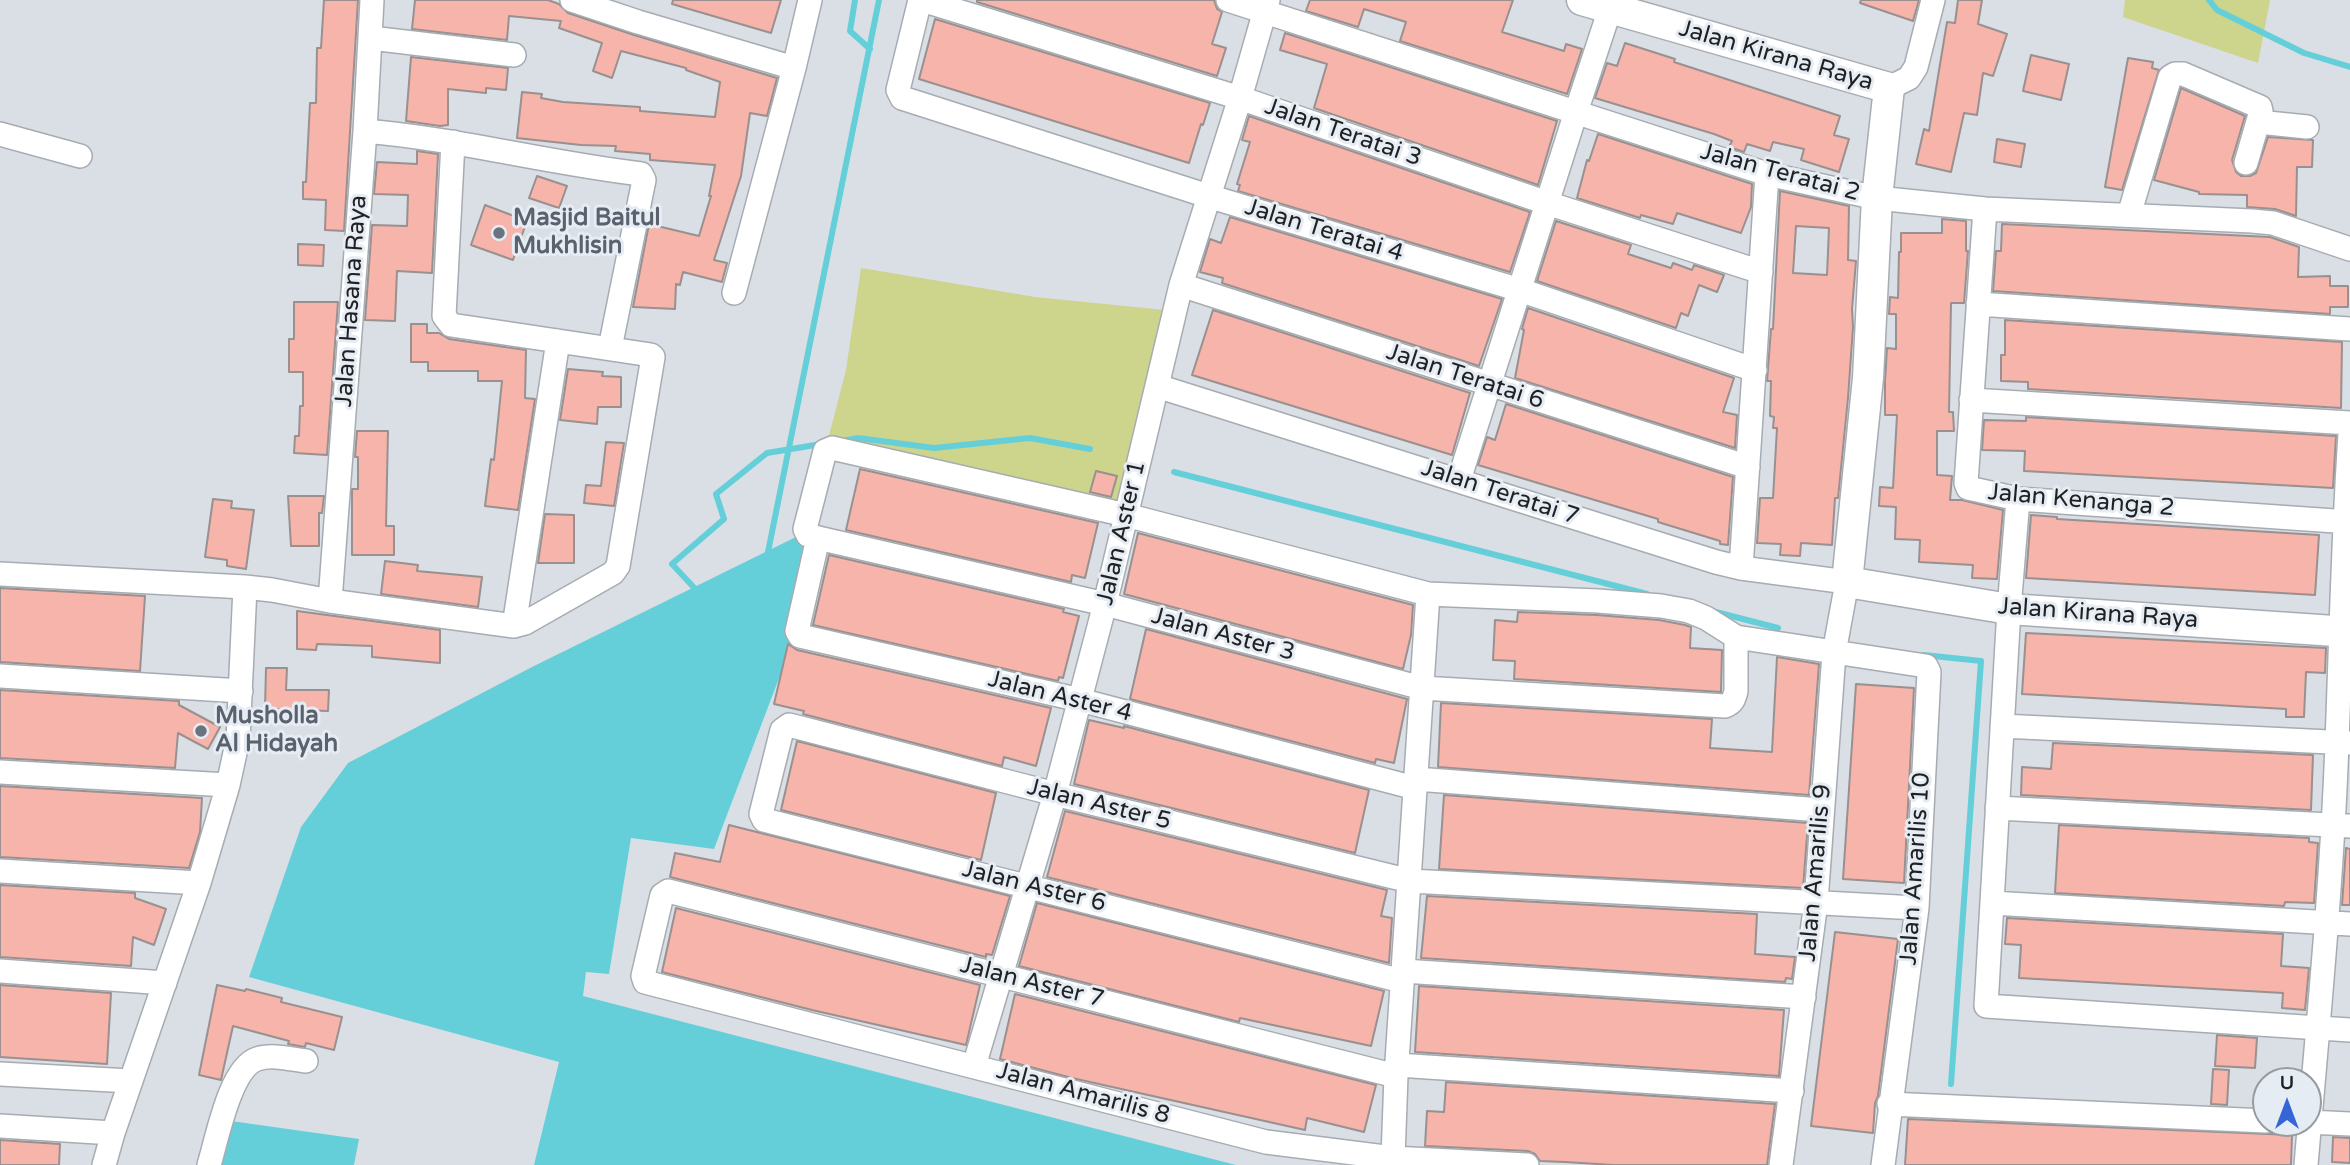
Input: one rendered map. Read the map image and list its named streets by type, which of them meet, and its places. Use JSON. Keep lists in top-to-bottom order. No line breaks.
{"streets":{"street":["Jalan Kirana Raya","Jalan Teratai 3","Jalan Teratai 2","Jalan Teratai 4","Jalan Hasana Raya","Jalan Teratai 6","Jalan Teratai 7","Jalan Kenanga 2","Jalan Aster 1","Jalan Aster 3","Jalan Aster 4","Jalan Aster 5","Jalan Amarilis 10","Jalan Amarilis 9","Jalan Aster 6","Jalan Aster 7","Jalan Amarilis 8"]},"crossings":[["Jalan Kirana Raya","Jalan Teratai 7"],["Jalan Kirana Raya","Jalan Amarilis 9"],["Jalan Teratai 3","Jalan Teratai 4"],["Jalan Teratai 3","Jalan Aster 1"],["Jalan Teratai 2","Jalan Kenanga 2"],["Jalan Teratai 2","Jalan Aster 1"],["Jalan Teratai 4","Jalan Aster 1"],["Jalan Teratai 6","Jalan Aster 1"],["Jalan Teratai 7","Jalan Aster 1"],["Jalan Teratai 7","Jalan Amarilis 9"],["Jalan Aster 1","Jalan Aster 3"],["Jalan Aster 1","Jalan Aster 4"],["Jalan Aster 1","Jalan Aster 5"],["Jalan Aster 1","Jalan Aster 6"],["Jalan Aster 1","Jalan Aster 7"],["Jalan Aster 1","Jalan Amarilis 8"],["Jalan Aster 3","Jalan Aster 4"],["Jalan Aster 4","Jalan Amarilis 9"],["Jalan Aster 5","Jalan Amarilis 10"],["Jalan Aster 5","Jalan Amarilis 9"],["Jalan Aster 5","Jalan Aster 6"],["Jalan Amarilis 10","Jalan Amarilis 9"],["Jalan Amarilis 9","Jalan Aster 6"],["Jalan Amarilis 9","Jalan Aster 7"],["Jalan Aster 7","Jalan Amarilis 8"]],"places":["Masjid Baitul Mukhlisin","Musholla Al Hidayah"],"north":"top"}
